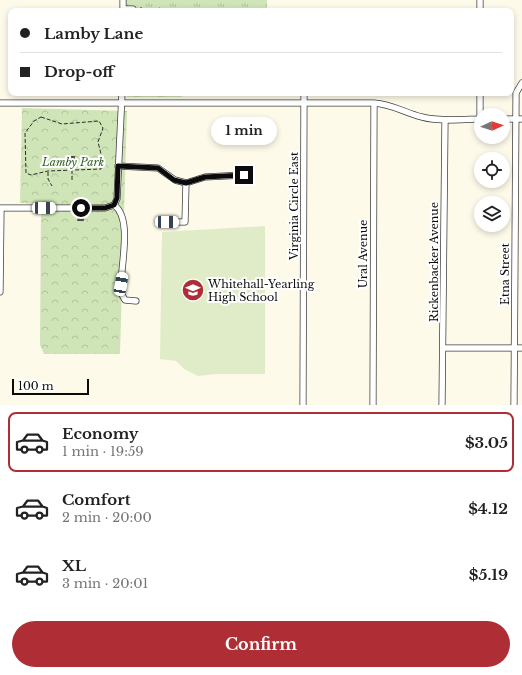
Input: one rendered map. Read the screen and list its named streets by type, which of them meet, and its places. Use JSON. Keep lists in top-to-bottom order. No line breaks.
{"streets":{"street":["Virginia Circle East","Ural Avenue","Rickenbacker Avenue","Etna Street"]},"parks":["Lamby Park"],"places":{"school or university":["Whitehall-Yearling High School"]},"scale_bar":"100 m","north":"right","page":{"banner":["Lamby Lane","Drop-off"],"bubble":"1 min","scale":"100 m","list":[{"name":"Economy","note":"1 min · 19:59","value":"$3.05"},{"name":"Comfort","note":"2 min · 20:00","value":"$4.12"},{"name":"XL","note":"3 min · 20:01","value":"$5.19"}],"buttons":"Confirm"}}
